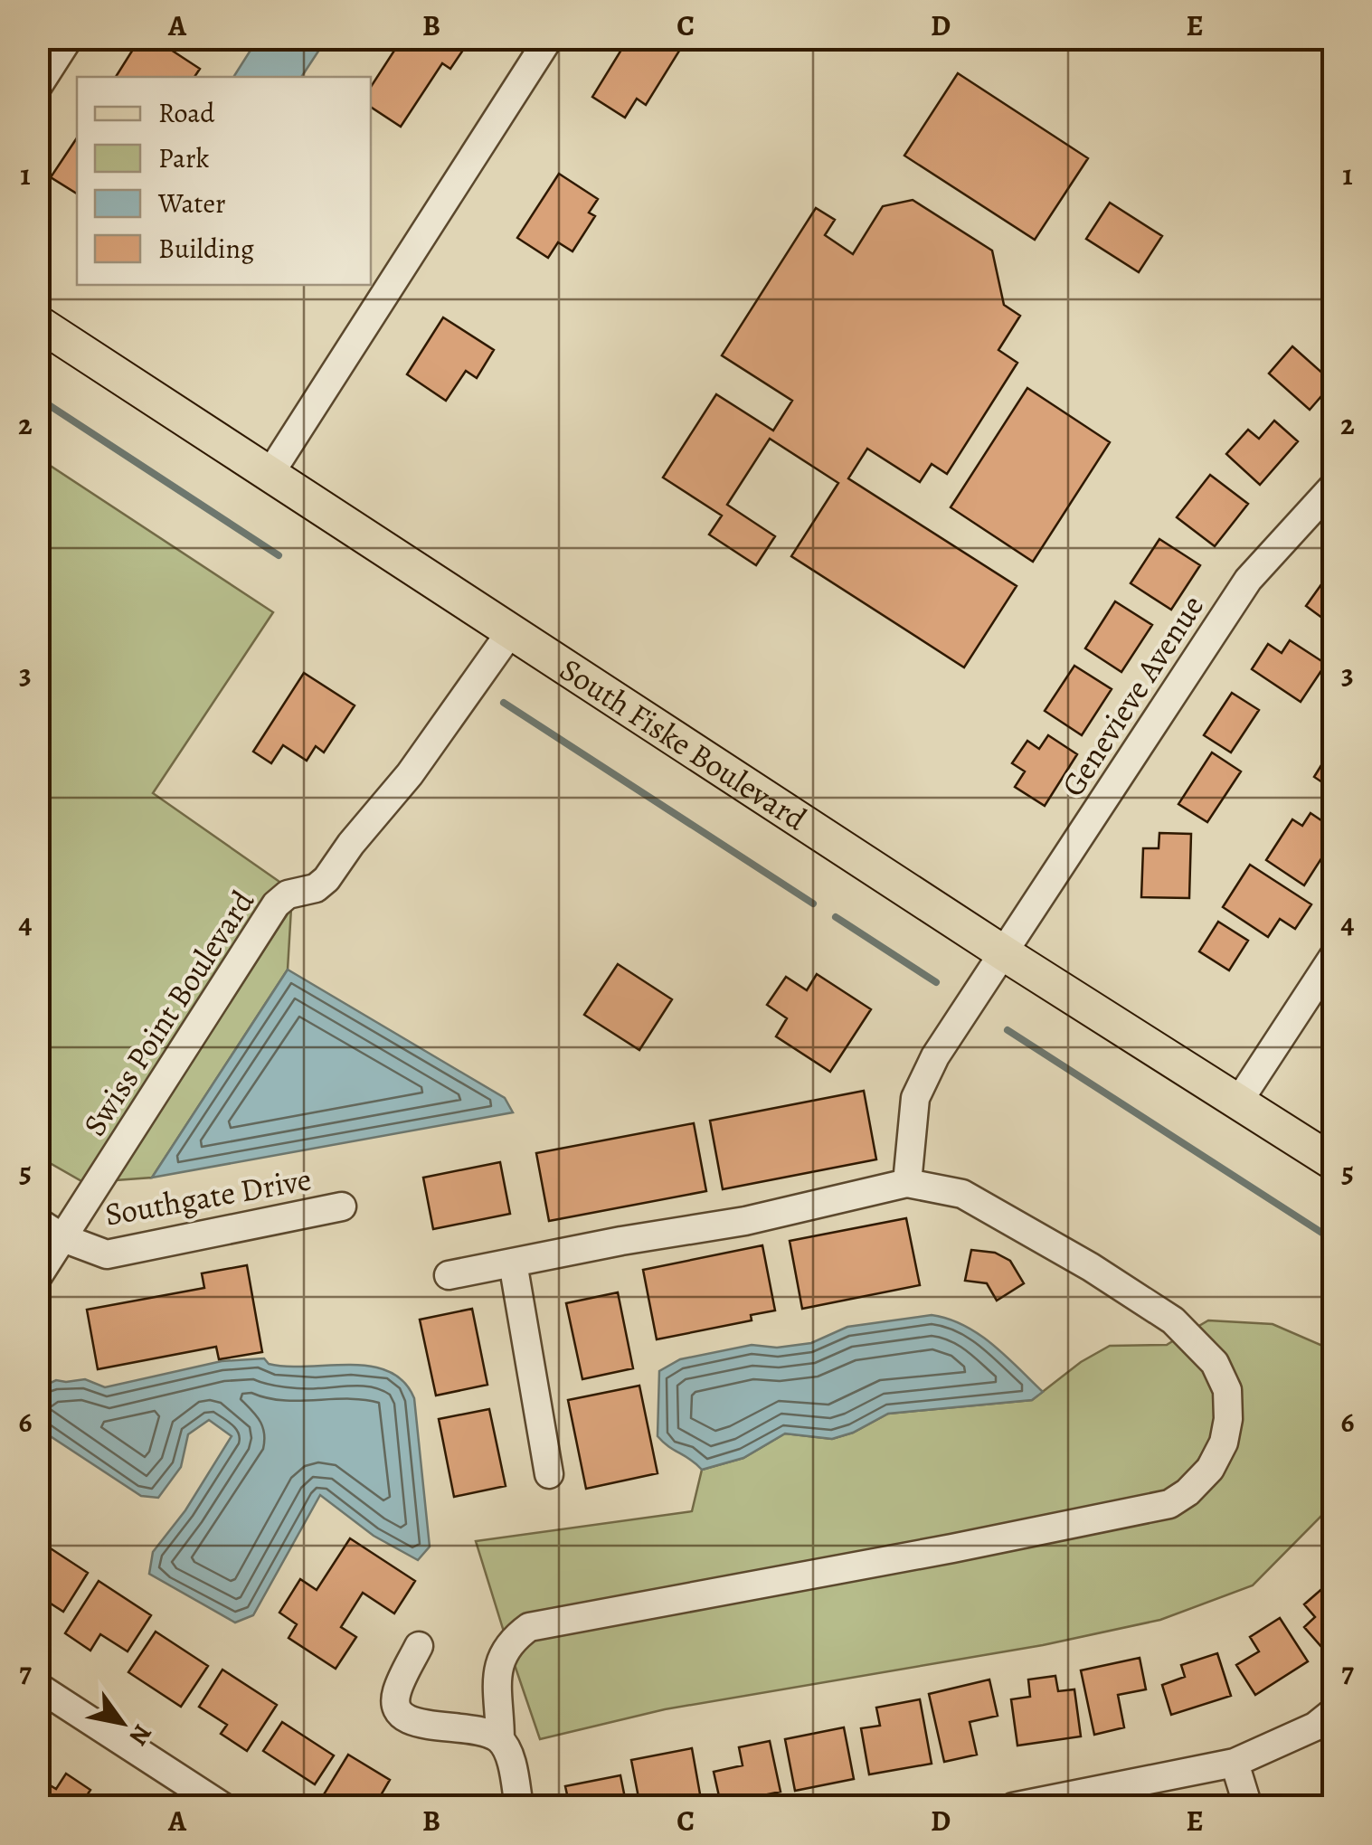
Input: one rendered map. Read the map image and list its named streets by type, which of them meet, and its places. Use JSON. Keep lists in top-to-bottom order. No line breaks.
{"streets":{"main road":["South Fiske Boulevard"],"street":["Genevieve Avenue","Swiss Point Boulevard","Southgate Drive"]},"crossings":[["Genevieve Avenue","South Fiske Boulevard"],["South Fiske Boulevard","Swiss Point Boulevard"],["Swiss Point Boulevard","Southgate Drive"]],"legend":["Road","Park","Water","Building"],"north":"bottom right","grid":{"columns":["A","B","C","D","E"],"rows":["1","2","3","4","5","6","7"]}}
